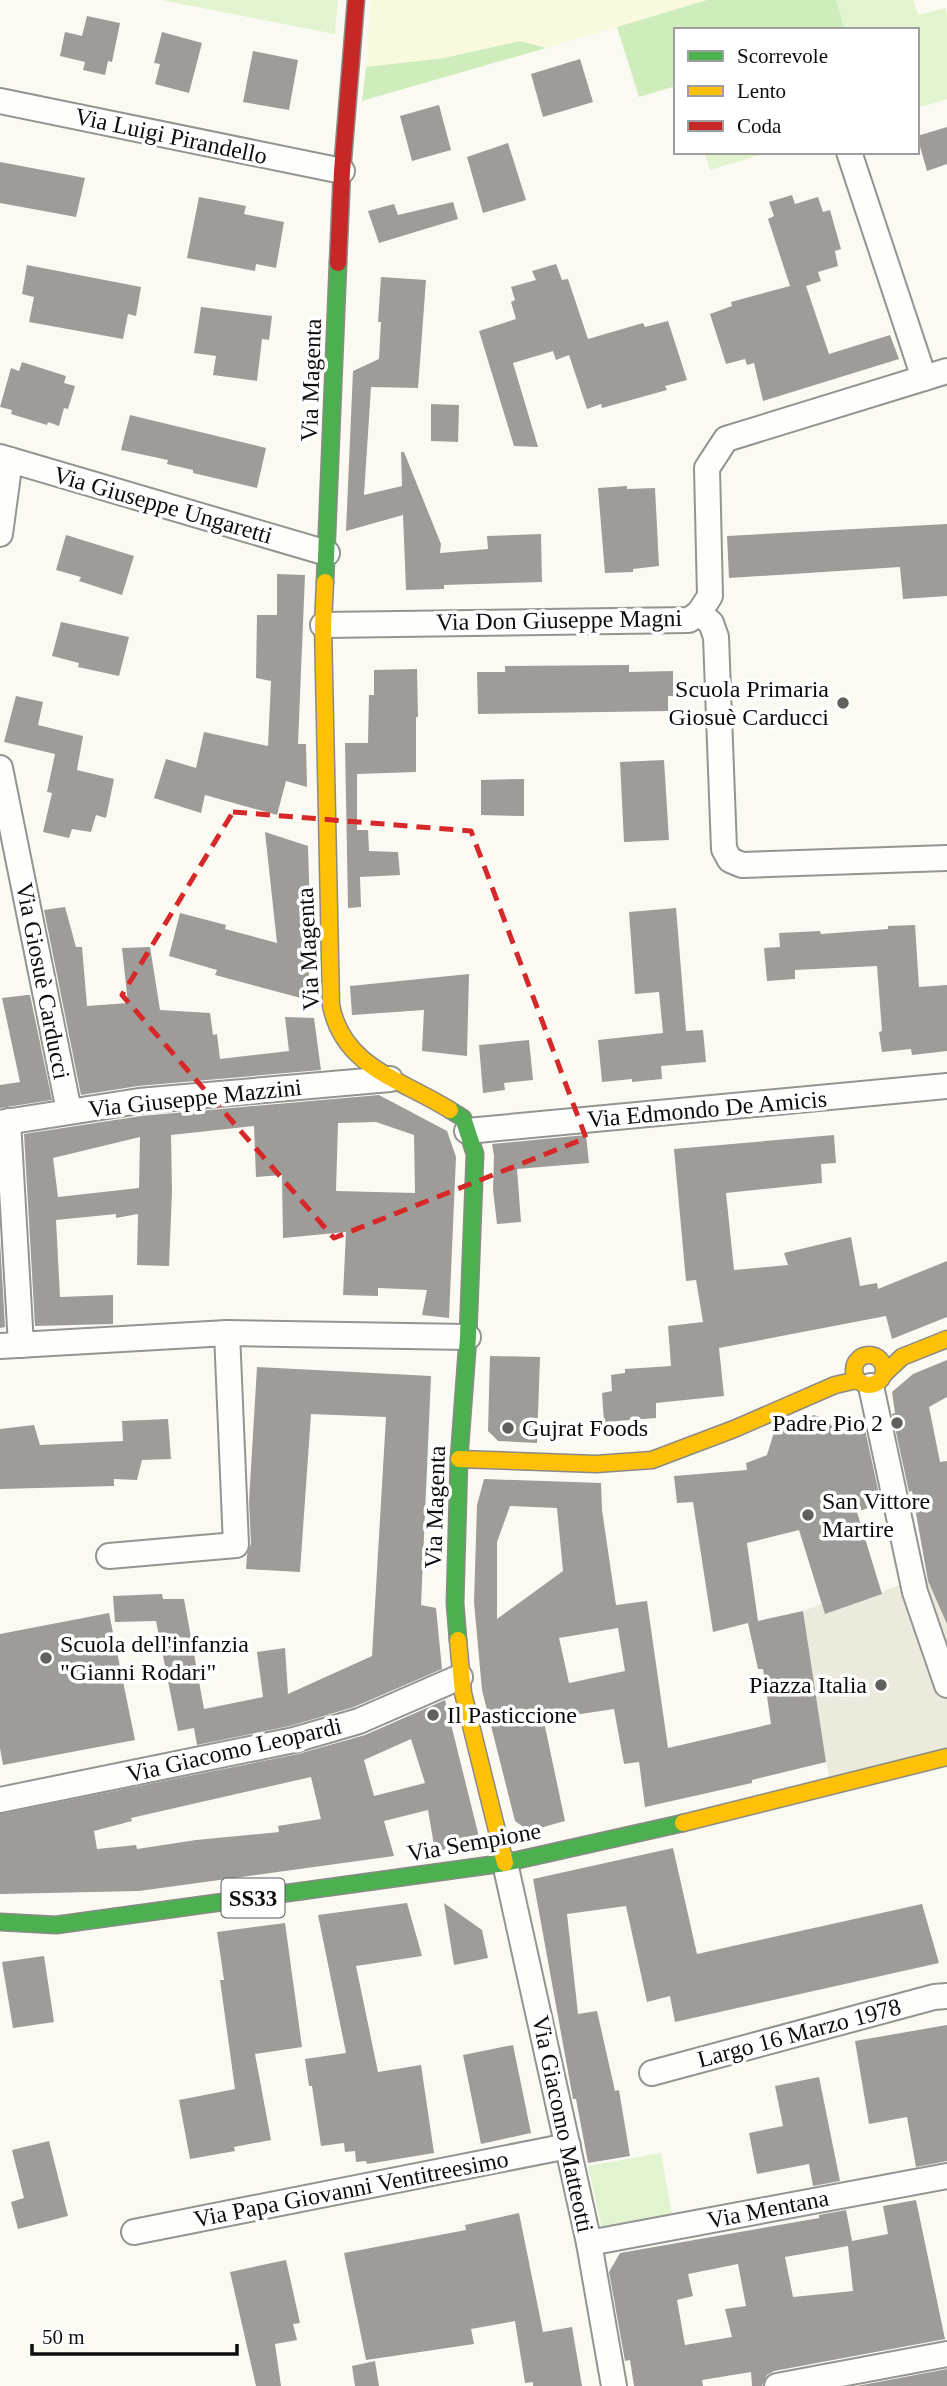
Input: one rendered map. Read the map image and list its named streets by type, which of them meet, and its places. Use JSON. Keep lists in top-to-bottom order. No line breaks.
{"streets":{"street":["Via Luigi Pirandello","Via Magenta","Via Giuseppe Ungaretti","Via Don Giuseppe Magni","Via Giosuè Carducci","Via Giuseppe Mazzini","Via Edmondo De Amicis","Via Giacomo Leopardi","Via Sempione","SS33","Largo 16 Marzo 1978","Via Giacomo Matteotti","Via Papa Giovanni Ventitreesimo","Via Mentana"]},"crossings":[["Via Luigi Pirandello","Via Magenta"],["Via Magenta","Via Giuseppe Ungaretti"],["Via Magenta","Via Don Giuseppe Magni"],["Via Magenta","Via Giuseppe Mazzini"],["Via Magenta","Via Edmondo De Amicis"],["Via Magenta","Via Giacomo Leopardi"],["Via Magenta","Via Sempione"],["Via Magenta","Via Giacomo Matteotti"],["Via Giosuè Carducci","Via Giuseppe Mazzini"],["Via Sempione","Via Giacomo Matteotti"],["Via Giacomo Matteotti","Via Papa Giovanni Ventitreesimo"],["Via Giacomo Matteotti","Via Mentana"]],"places":["Scuola Primaria Giosuè Carducci","Padre Pio 2","Gujrat Foods","San Vittore Martire","Scuola dell'infanzia \"Gianni Rodari\"","Piazza Italia","Il Pasticcione"],"legend":["Scorrevole","Lento","Coda"],"scale_bar":"50 m"}
